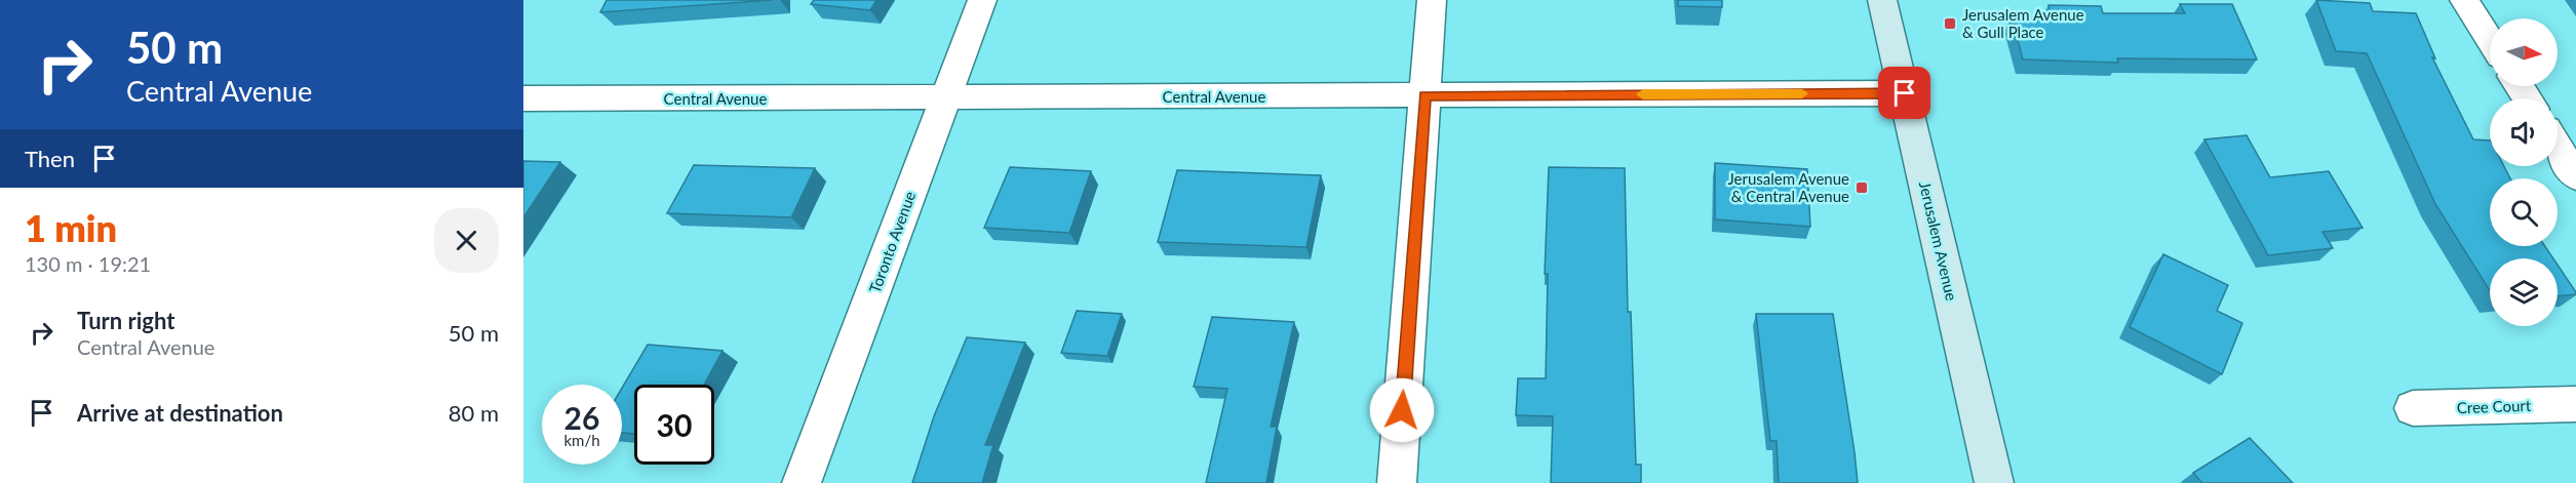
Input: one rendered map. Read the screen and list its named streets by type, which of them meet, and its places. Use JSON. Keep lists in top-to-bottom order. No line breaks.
{"streets":{"main road":["Jerusalem Avenue"],"street":["Central Avenue","Toronto Avenue","Cree Court"]},"crossings":[["Central Avenue","Jerusalem Avenue"],["Central Avenue","Toronto Avenue"]],"places":{"transit":["Jerusalem Avenue & Gull Place","Jerusalem Avenue & Central Avenue"]},"north":"right","page":{"turn":["50 m","Central Avenue"],"then":"Then","heading":["1 min","130 m · 19:21"],"list":[{"name":"Turn right","note":"Central Avenue","value":"50 m"},{"name":"Arrive at destination","value":"80 m"}],"speed":"26 km/h","limit":"30"}}
